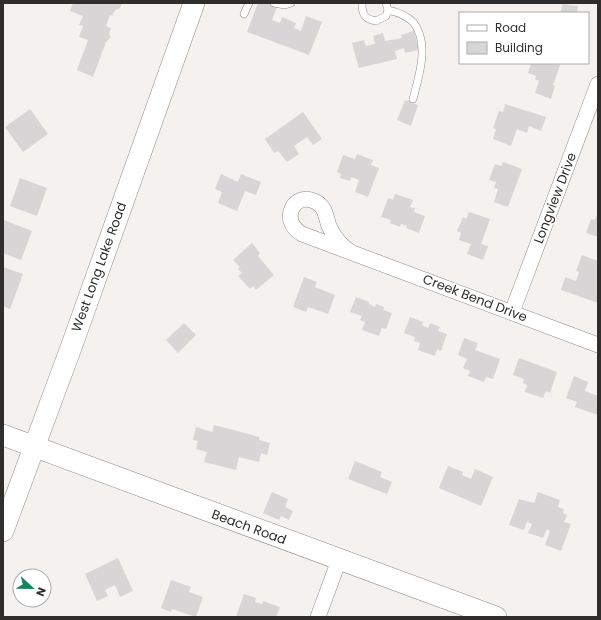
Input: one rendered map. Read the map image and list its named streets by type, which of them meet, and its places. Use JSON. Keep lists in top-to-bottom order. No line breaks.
{"streets":{"main road":["West Long Lake Road","Beach Road"],"street":["Longview Drive","Creek Bend Drive"]},"crossings":[["Longview Drive","Creek Bend Drive"],["West Long Lake Road","Beach Road"]],"legend":["Road","Building"],"north":"right"}
